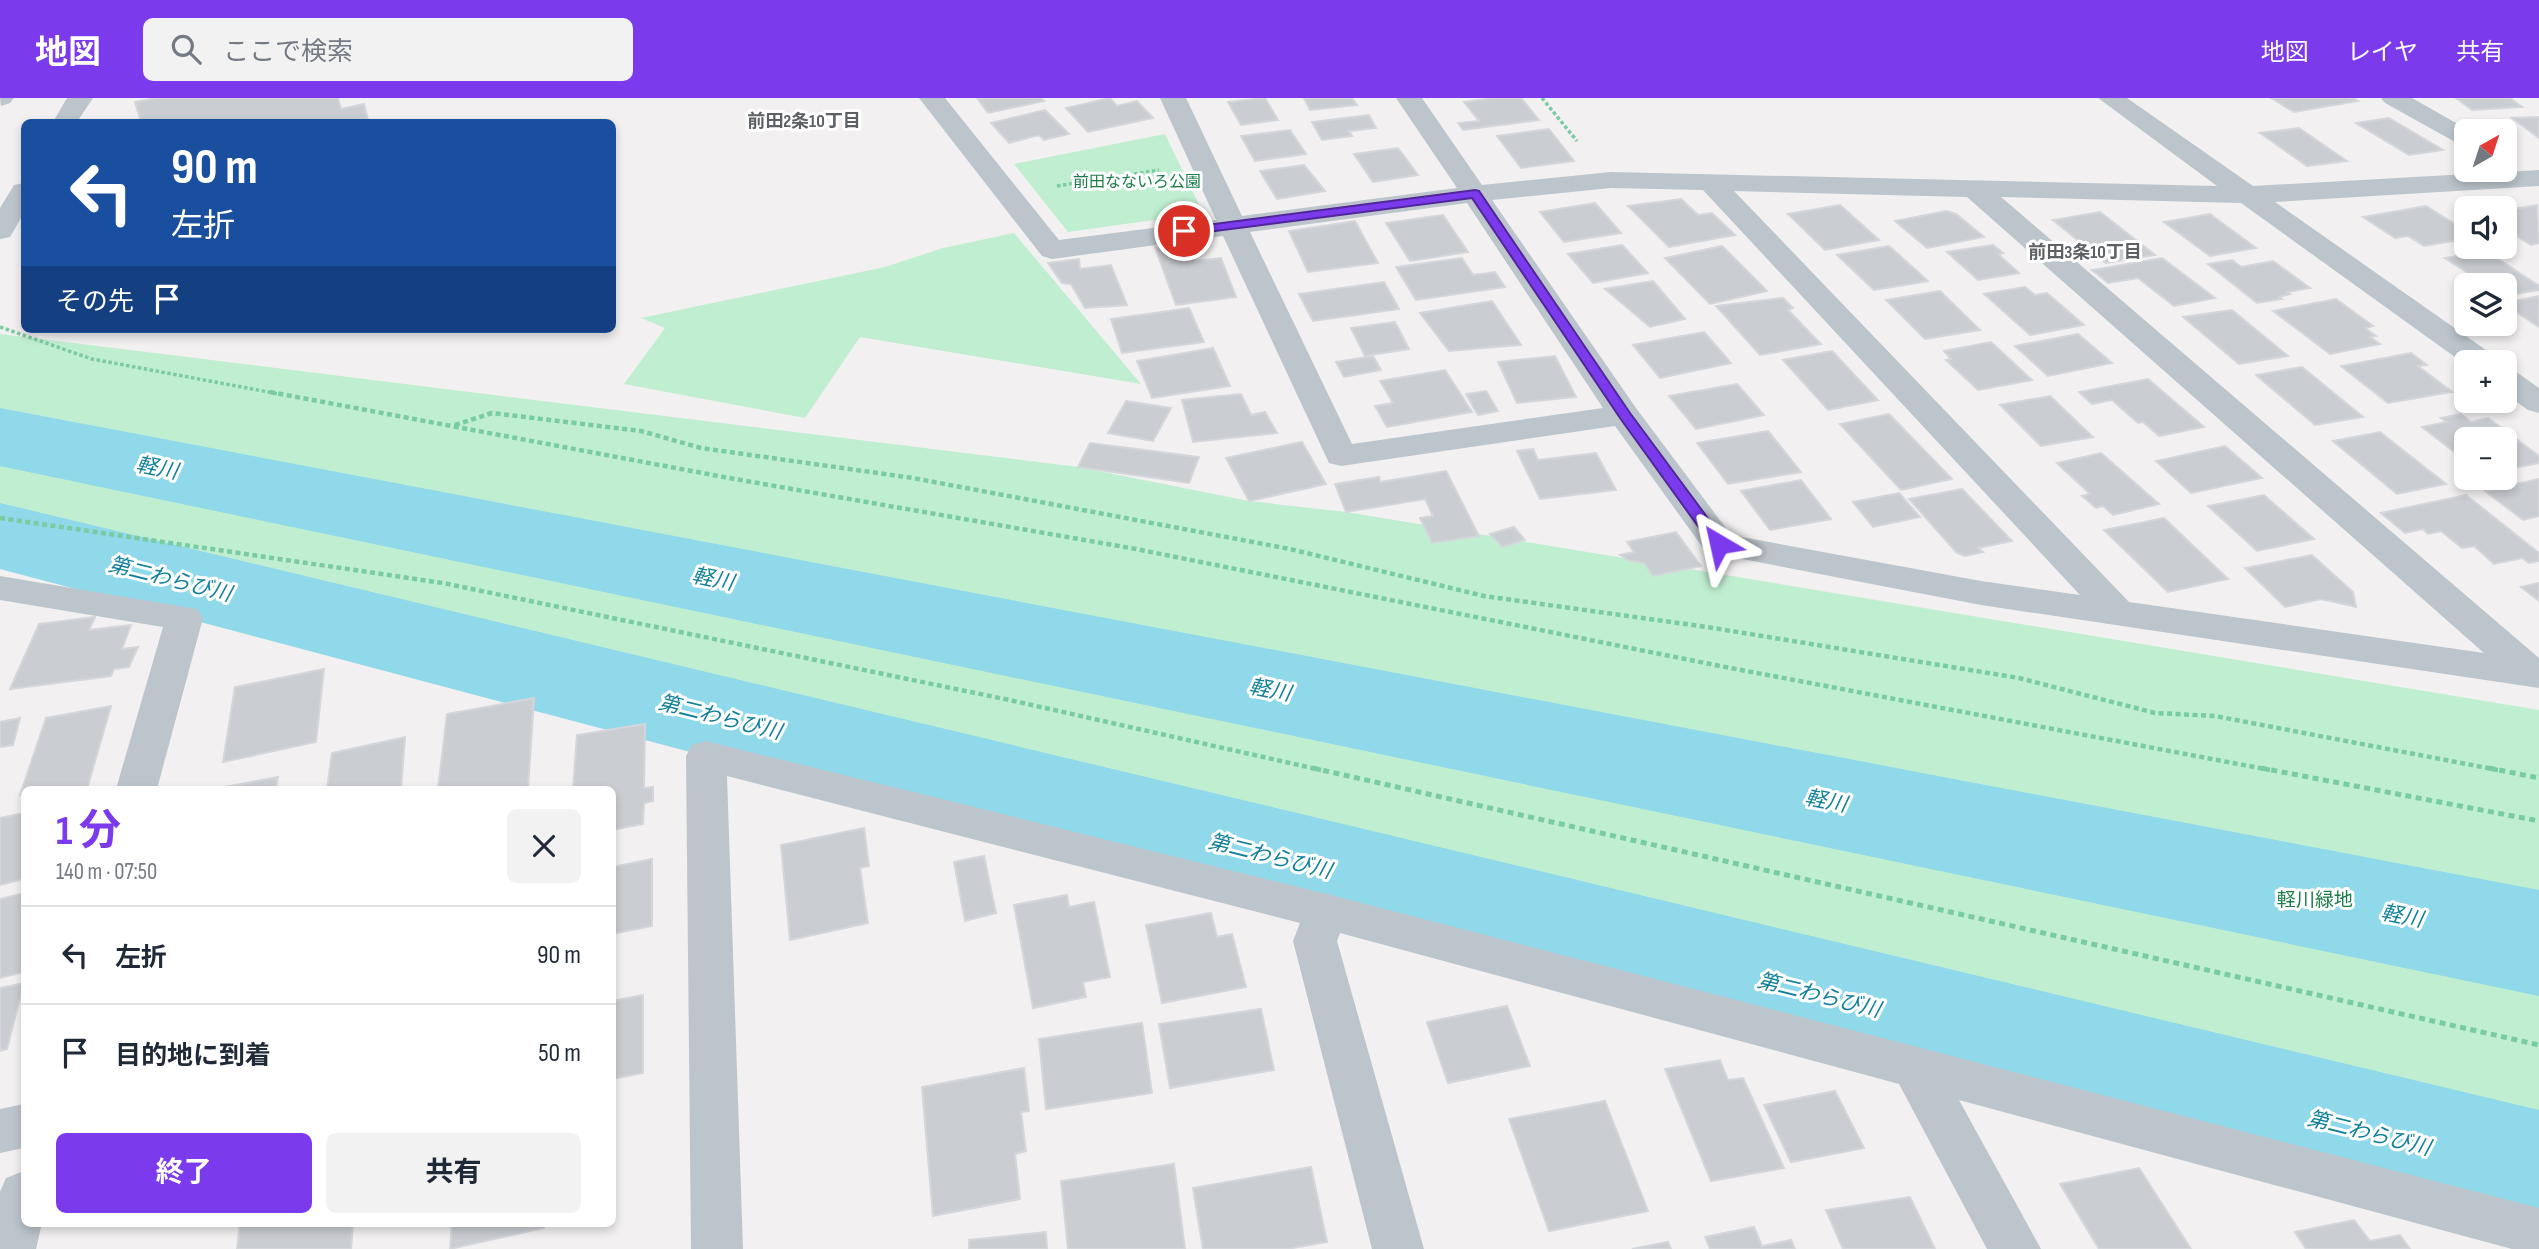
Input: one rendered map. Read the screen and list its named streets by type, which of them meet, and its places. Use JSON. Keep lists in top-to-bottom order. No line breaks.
{"districts":["前田2条10丁目","前田3条10丁目"],"water":["軽川","第二わらび川"],"parks":["前田なないろ公園","軽川緑地"],"north":"top right","page":{"header":"地図","search":"ここで検索","nav":["地図","レイヤ","共有"],"map_buttons":["+","−"],"turn":["90 m","左折"],"then":"その先","heading":["1 分","140 m · 07:50"],"list":[{"name":"左折","value":"90 m"},{"name":"目的地に到着","value":"50 m"}],"buttons":["終了","共有"]}}
